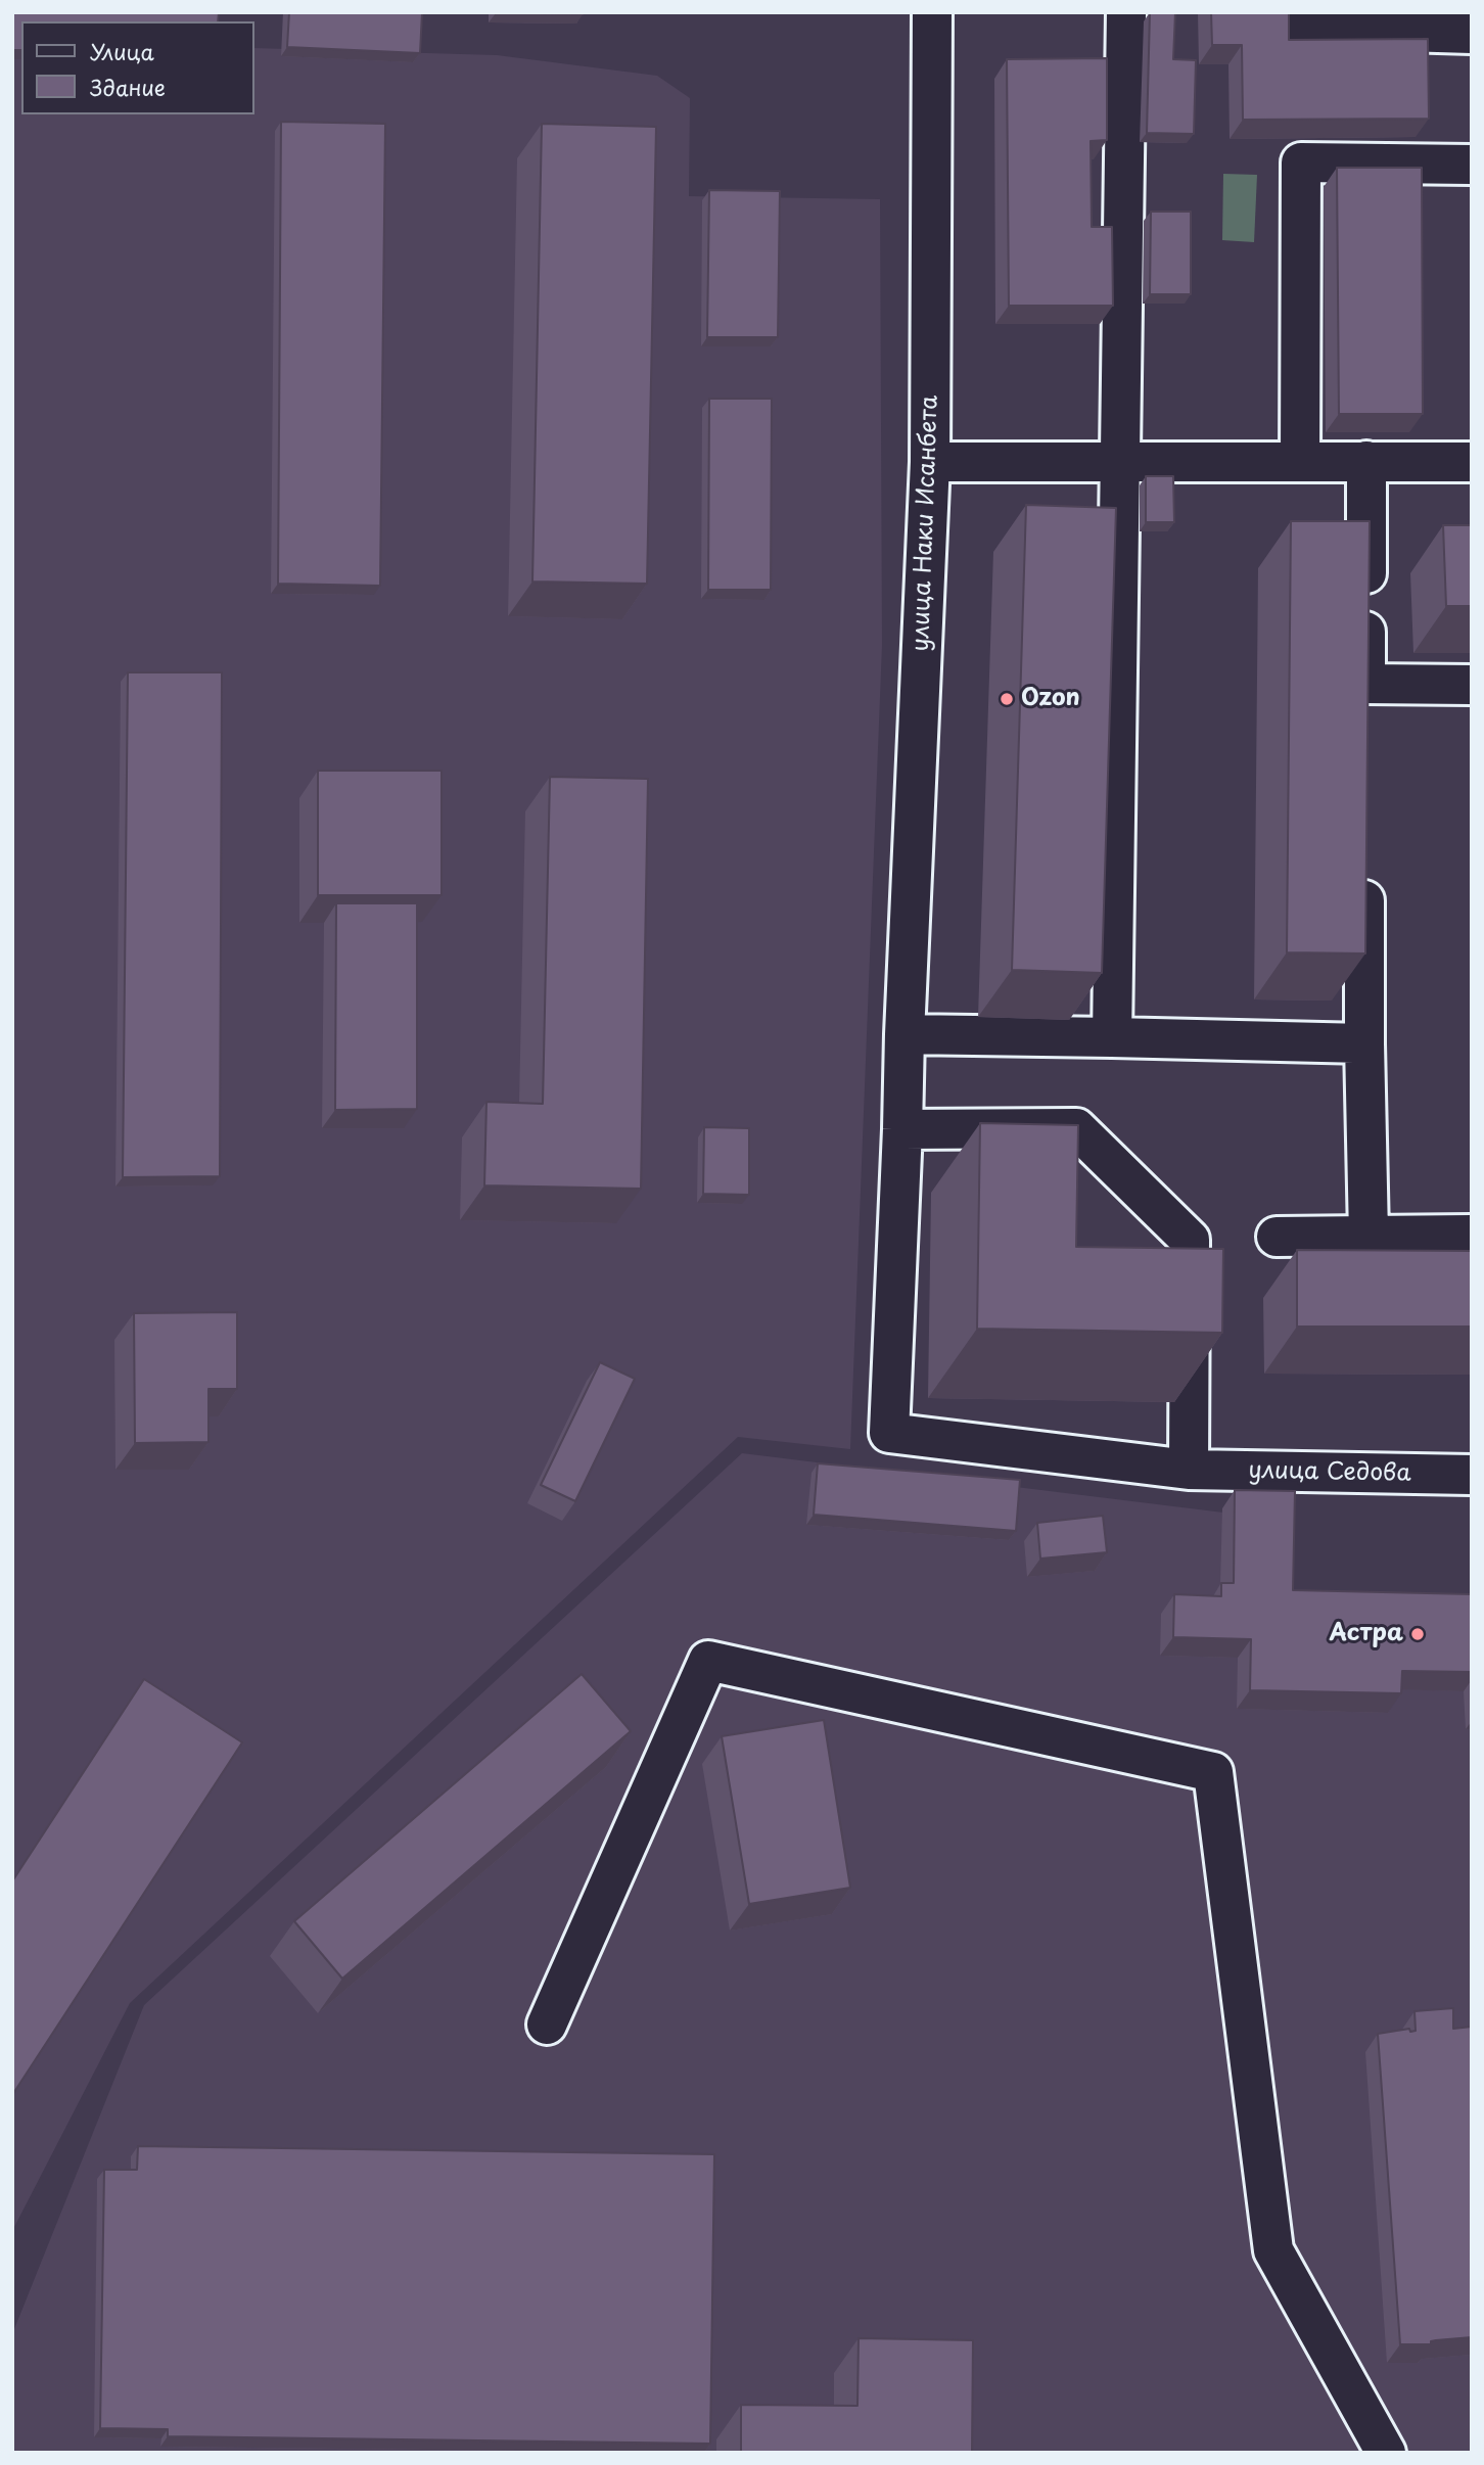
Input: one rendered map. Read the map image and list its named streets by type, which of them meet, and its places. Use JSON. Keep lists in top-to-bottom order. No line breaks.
{"streets":{"street":["улица Наки Исанбета","улица Седова"]},"crossings":[["улица Наки Исанбета","улица Седова"]],"places":["Ozon","Астра"],"legend":["Улица","Здание"]}
